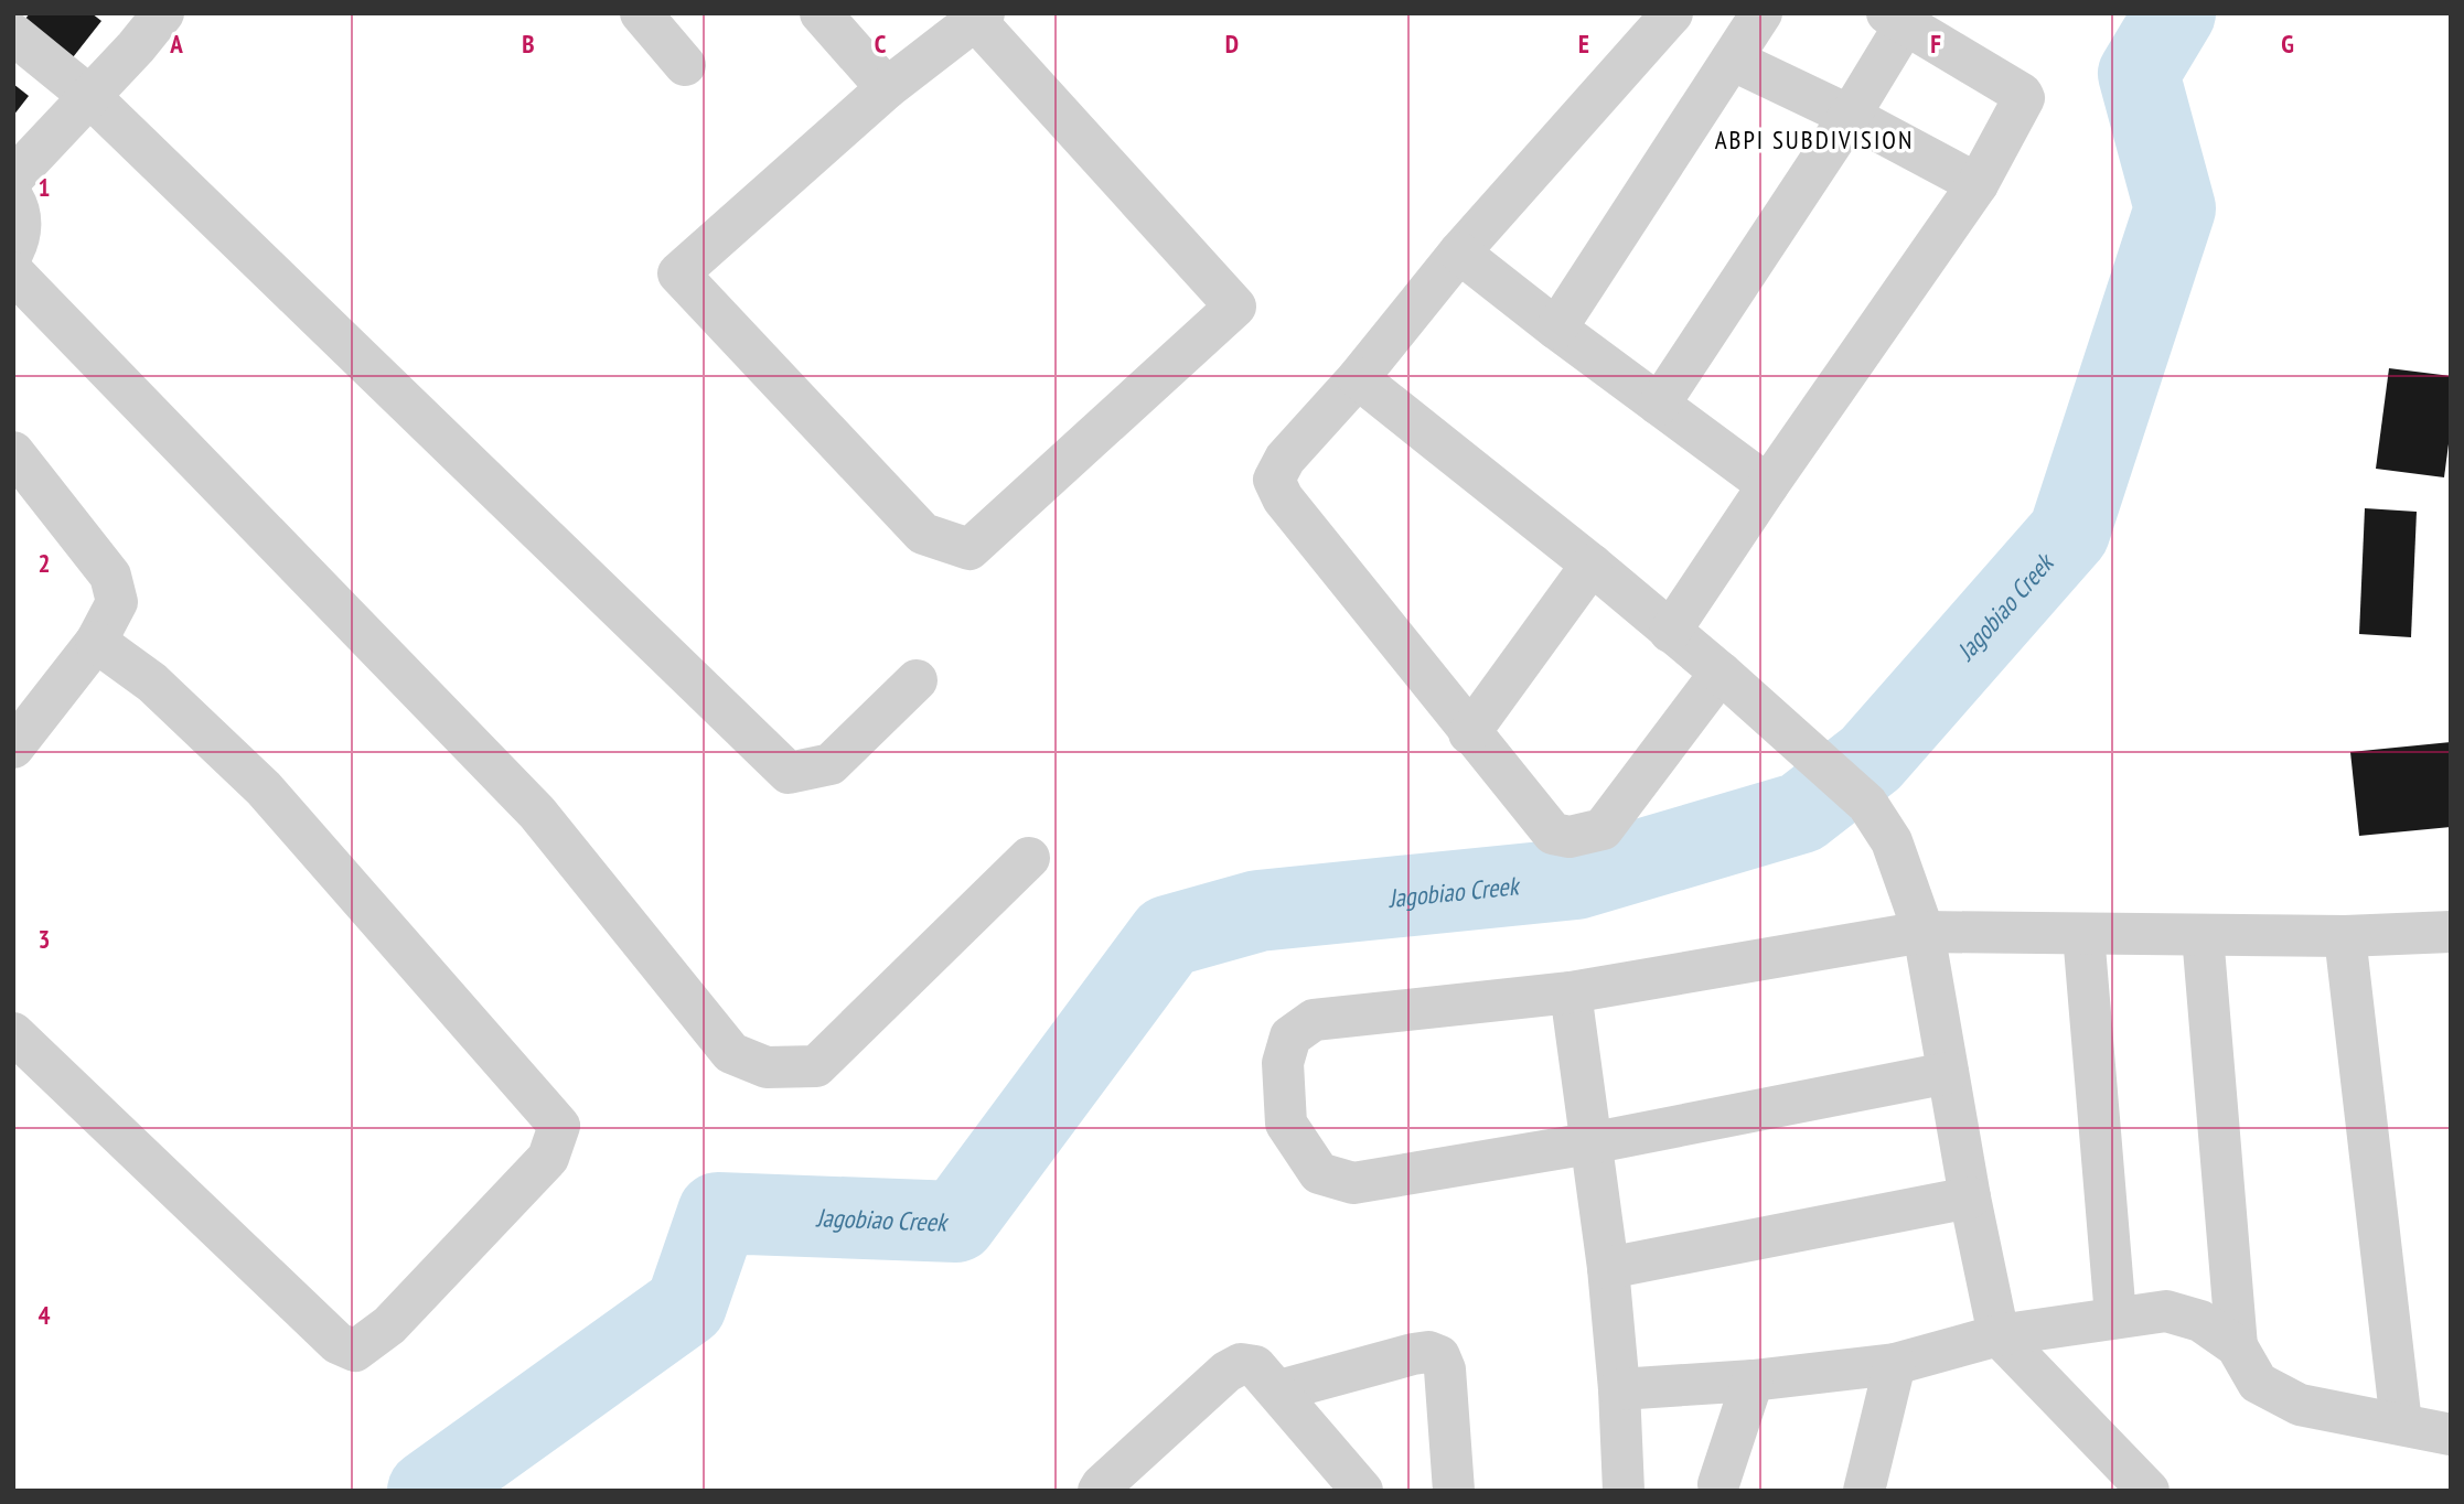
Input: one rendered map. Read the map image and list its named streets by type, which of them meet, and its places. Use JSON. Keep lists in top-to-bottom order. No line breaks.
{"districts":["ABPI SUBDIVISION"],"water":["Jagobiao Creek"],"grid":{"columns":["A","B","C","D","E","F","G"],"rows":["1","2","3","4"]}}
